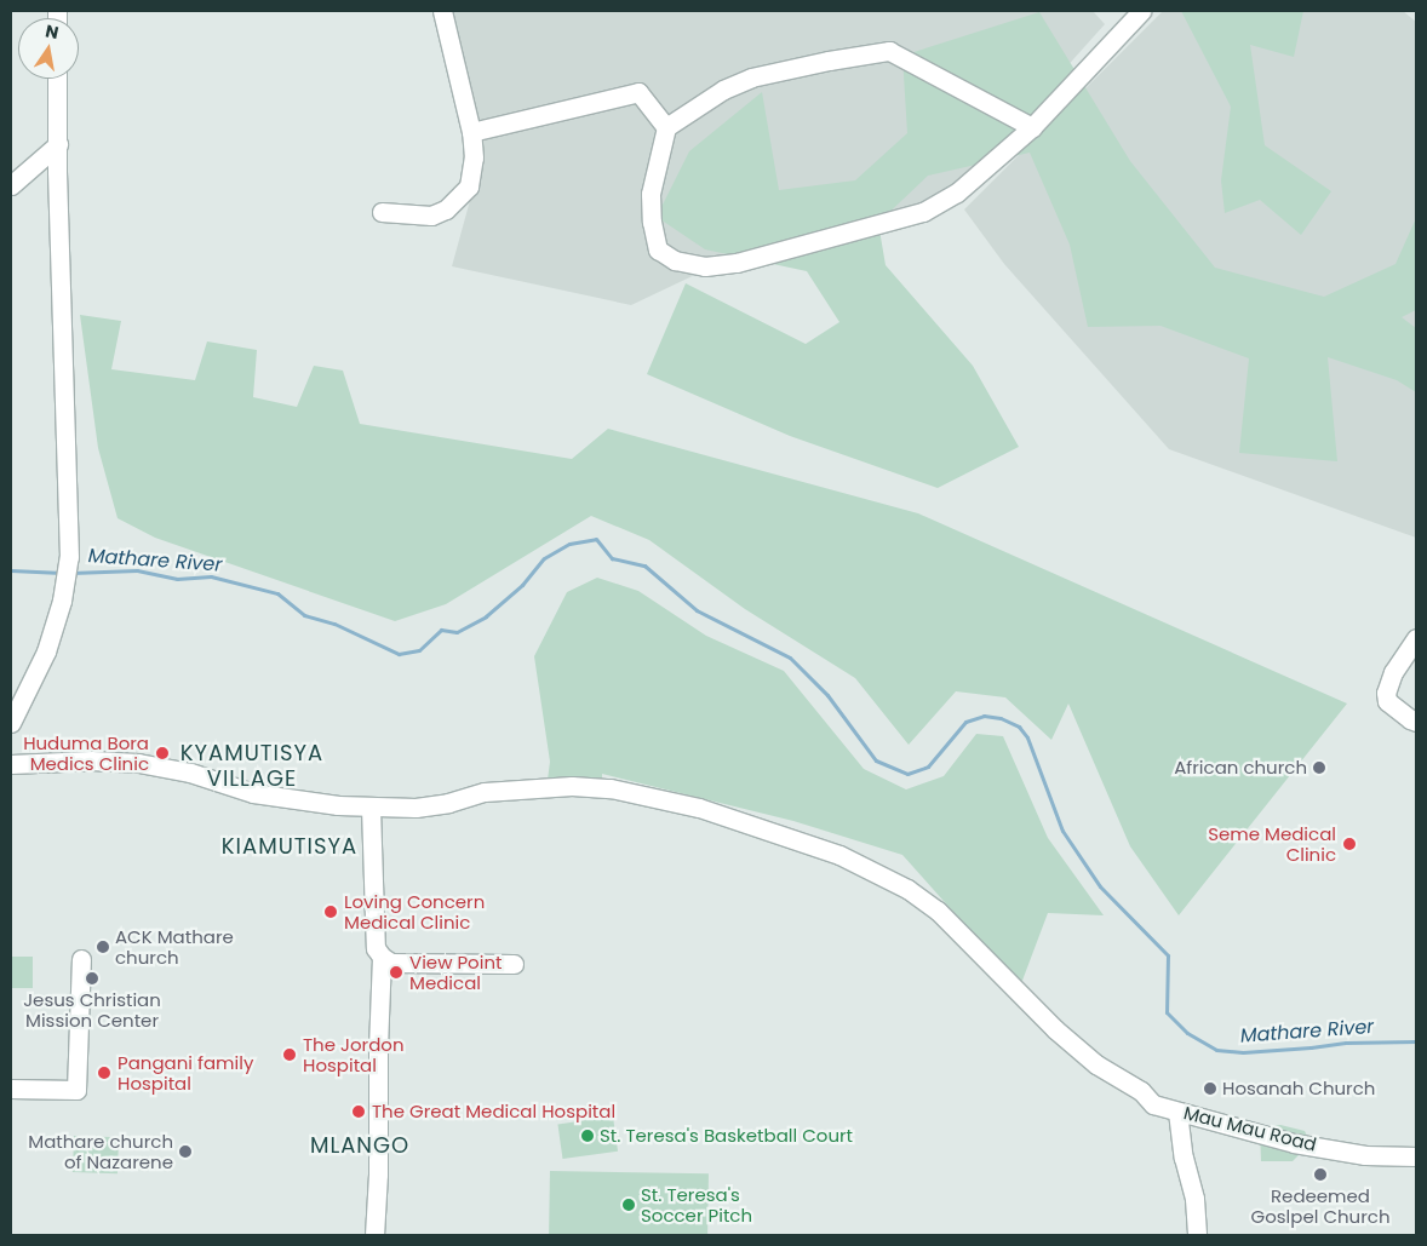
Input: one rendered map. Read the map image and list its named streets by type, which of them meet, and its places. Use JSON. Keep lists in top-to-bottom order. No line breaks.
{"streets":{"street":["Mau Mau Road"]},"districts":["KYAMUTISYA VILLAGE","KIAMUTISYA","MLANGO"],"water":["Mathare River"],"places":["Huduma Bora Medics Clinic","African church","Seme Medical Clinic","Loving Concern Medical Clinic","ACK Mathare church","View Point Medical","Jesus Christian Mission Center","The Jordon Hospital","Pangani family Hospital","Hosanah Church","The Great Medical Hospital","St. Teresa's Basketball Court","Mathare church of Nazarene","Redeemed Goslpel Church","St. Teresa's Soccer Pitch"],"north":"top"}
